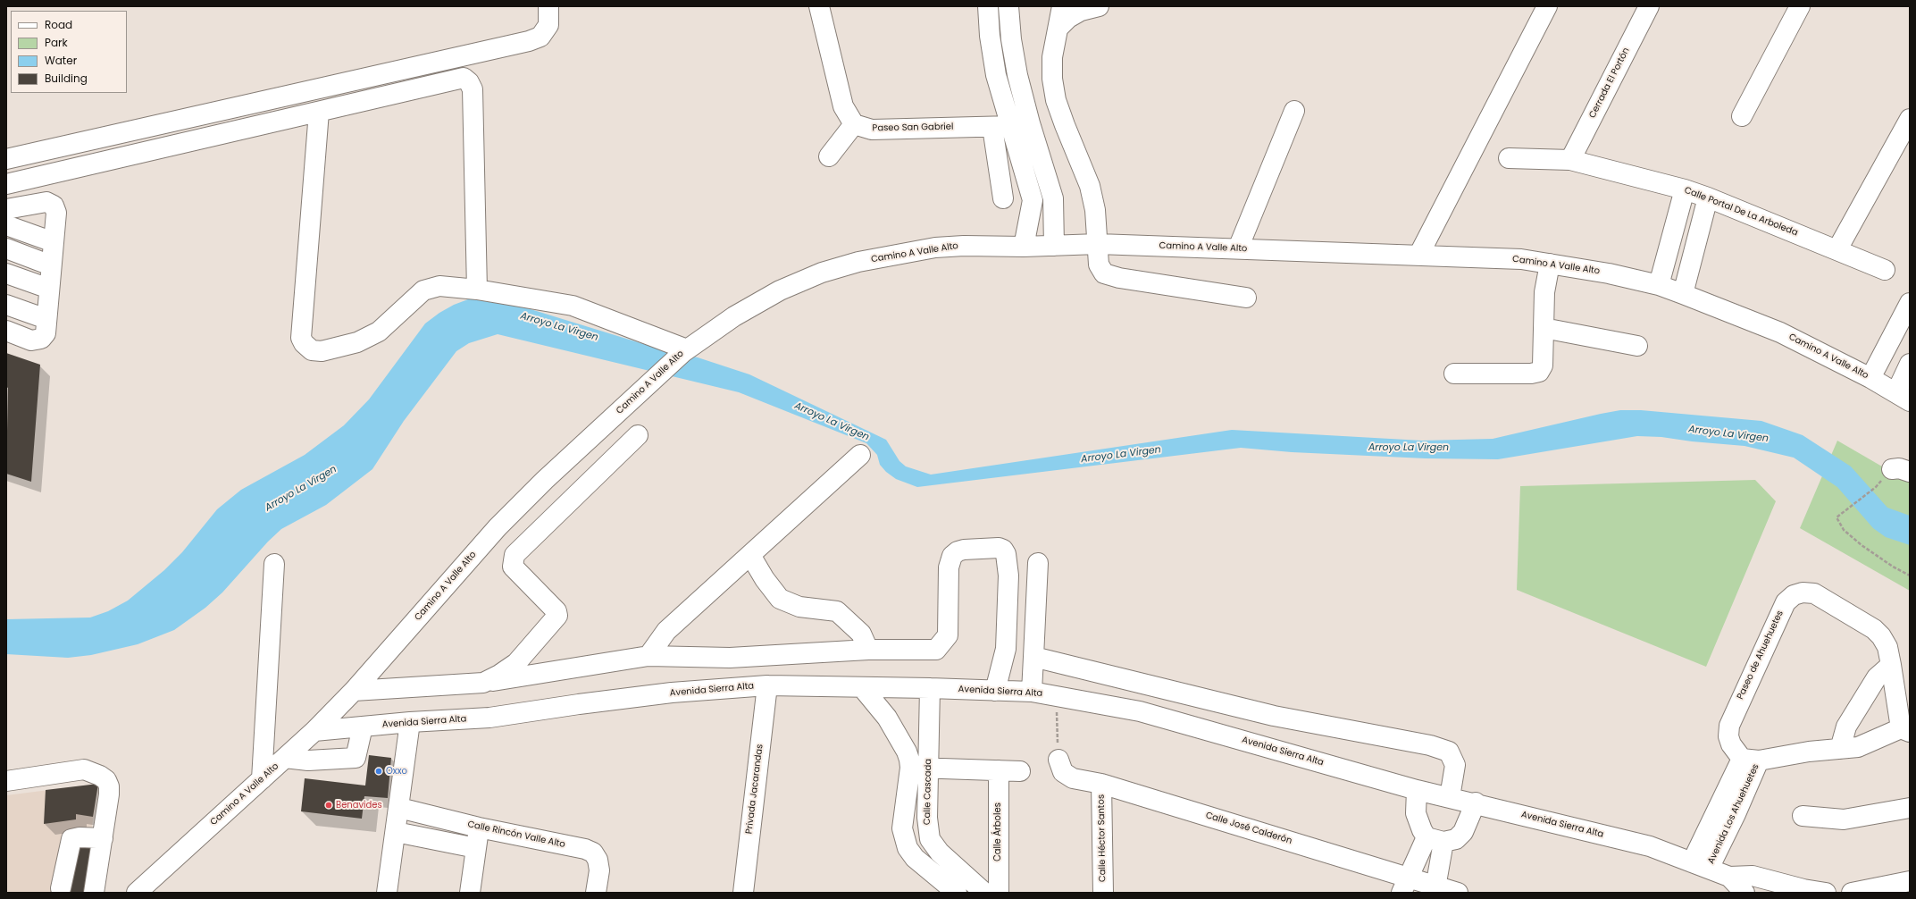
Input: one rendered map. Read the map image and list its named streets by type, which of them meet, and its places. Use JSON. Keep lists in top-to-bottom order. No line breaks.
{"streets":{"street":["Cerrada El Portón","Paseo San Gabriel","Calle Portal De La Arboleda","Camino A Valle Alto","Paseo de Ahuehuetes","Avenida Sierra Alta","Privada Jacarandas","Calle Cascada","Avenida Los Ahuehuetes","Calle José Calderón","Calle Árboles","Calle Rincón Valle Alto","Calle Héctor Santos"]},"crossings":[["Cerrada El Portón","Calle Portal De La Arboleda"],["Camino A Valle Alto","Avenida Sierra Alta"],["Paseo de Ahuehuetes","Avenida Los Ahuehuetes"],["Avenida Sierra Alta","Privada Jacarandas"],["Avenida Sierra Alta","Calle Cascada"],["Avenida Sierra Alta","Avenida Los Ahuehuetes"],["Calle José Calderón","Calle Héctor Santos"]],"water":["Arroyo La Virgen"],"places":["Oxxo","Benavides"],"legend":["Road","Park","Water","Building"]}
